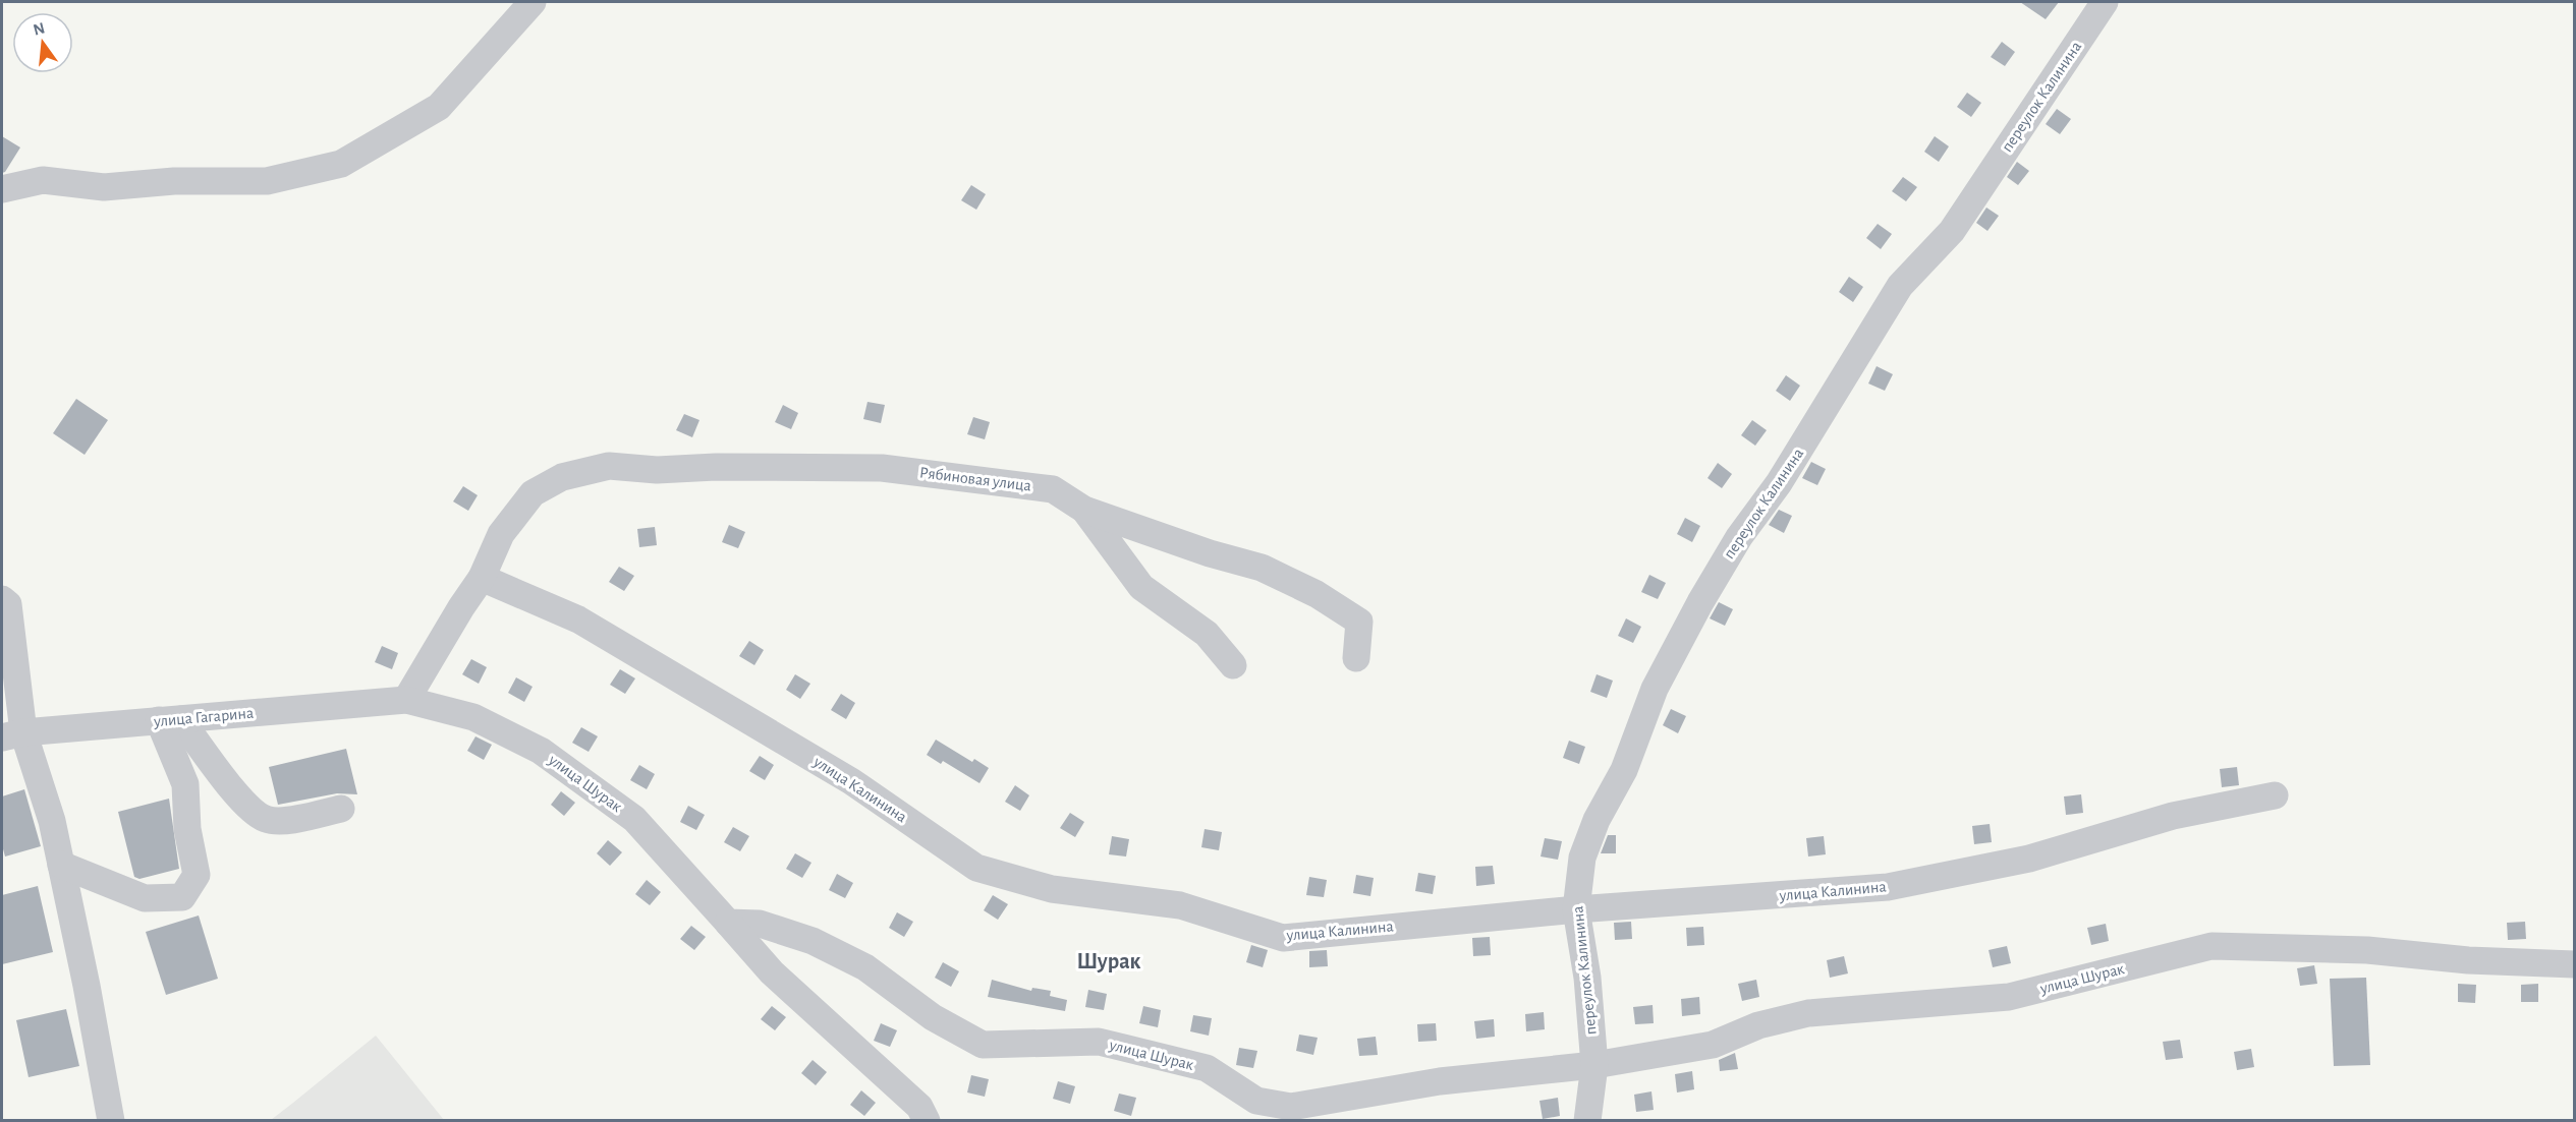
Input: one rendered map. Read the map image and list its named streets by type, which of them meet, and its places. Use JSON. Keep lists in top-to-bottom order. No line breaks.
{"streets":{"street":["переулок Калинина","Рябиновая улица","улица Гагарина","улица Шурак","улица Калинина"]},"crossings":[["переулок Калинина","улица Шурак"],["переулок Калинина","улица Калинина"],["Рябиновая улица","улица Калинина"],["улица Гагарина","улица Шурак"]],"districts":["Шурак"],"north":"top"}
